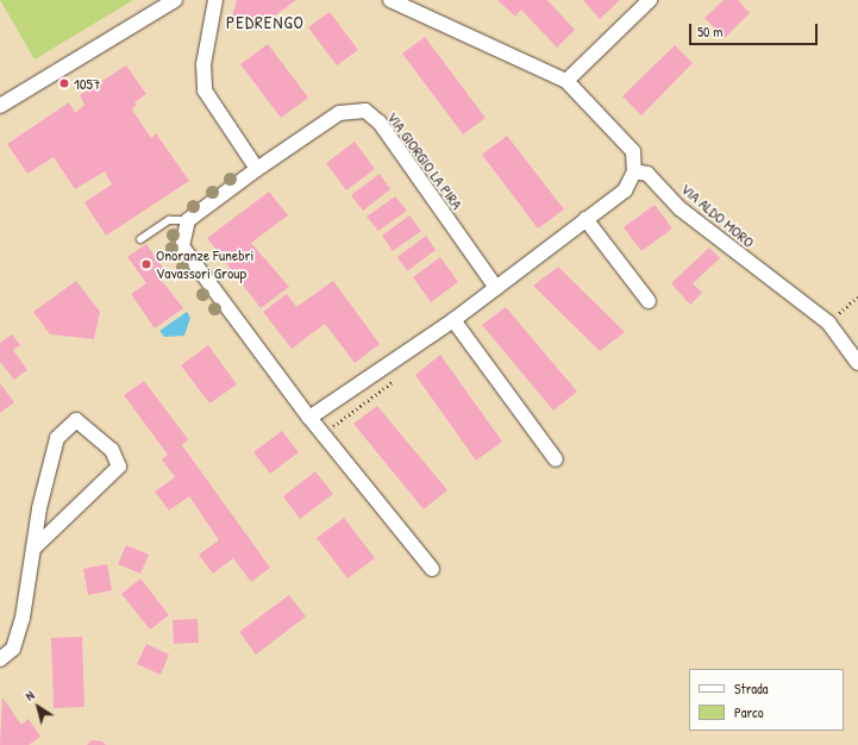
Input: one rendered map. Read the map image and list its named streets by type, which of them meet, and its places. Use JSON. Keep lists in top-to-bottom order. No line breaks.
{"streets":{"street":["VIA GIORGIO LA PIRA","VIA ALDO MORO"]},"districts":["PEDRENGO"],"places":["1057","Onoranze Funebri Vavassori Group"],"legend":["Strada","Parco"],"scale_bar":"50 m","north":"top left"}
